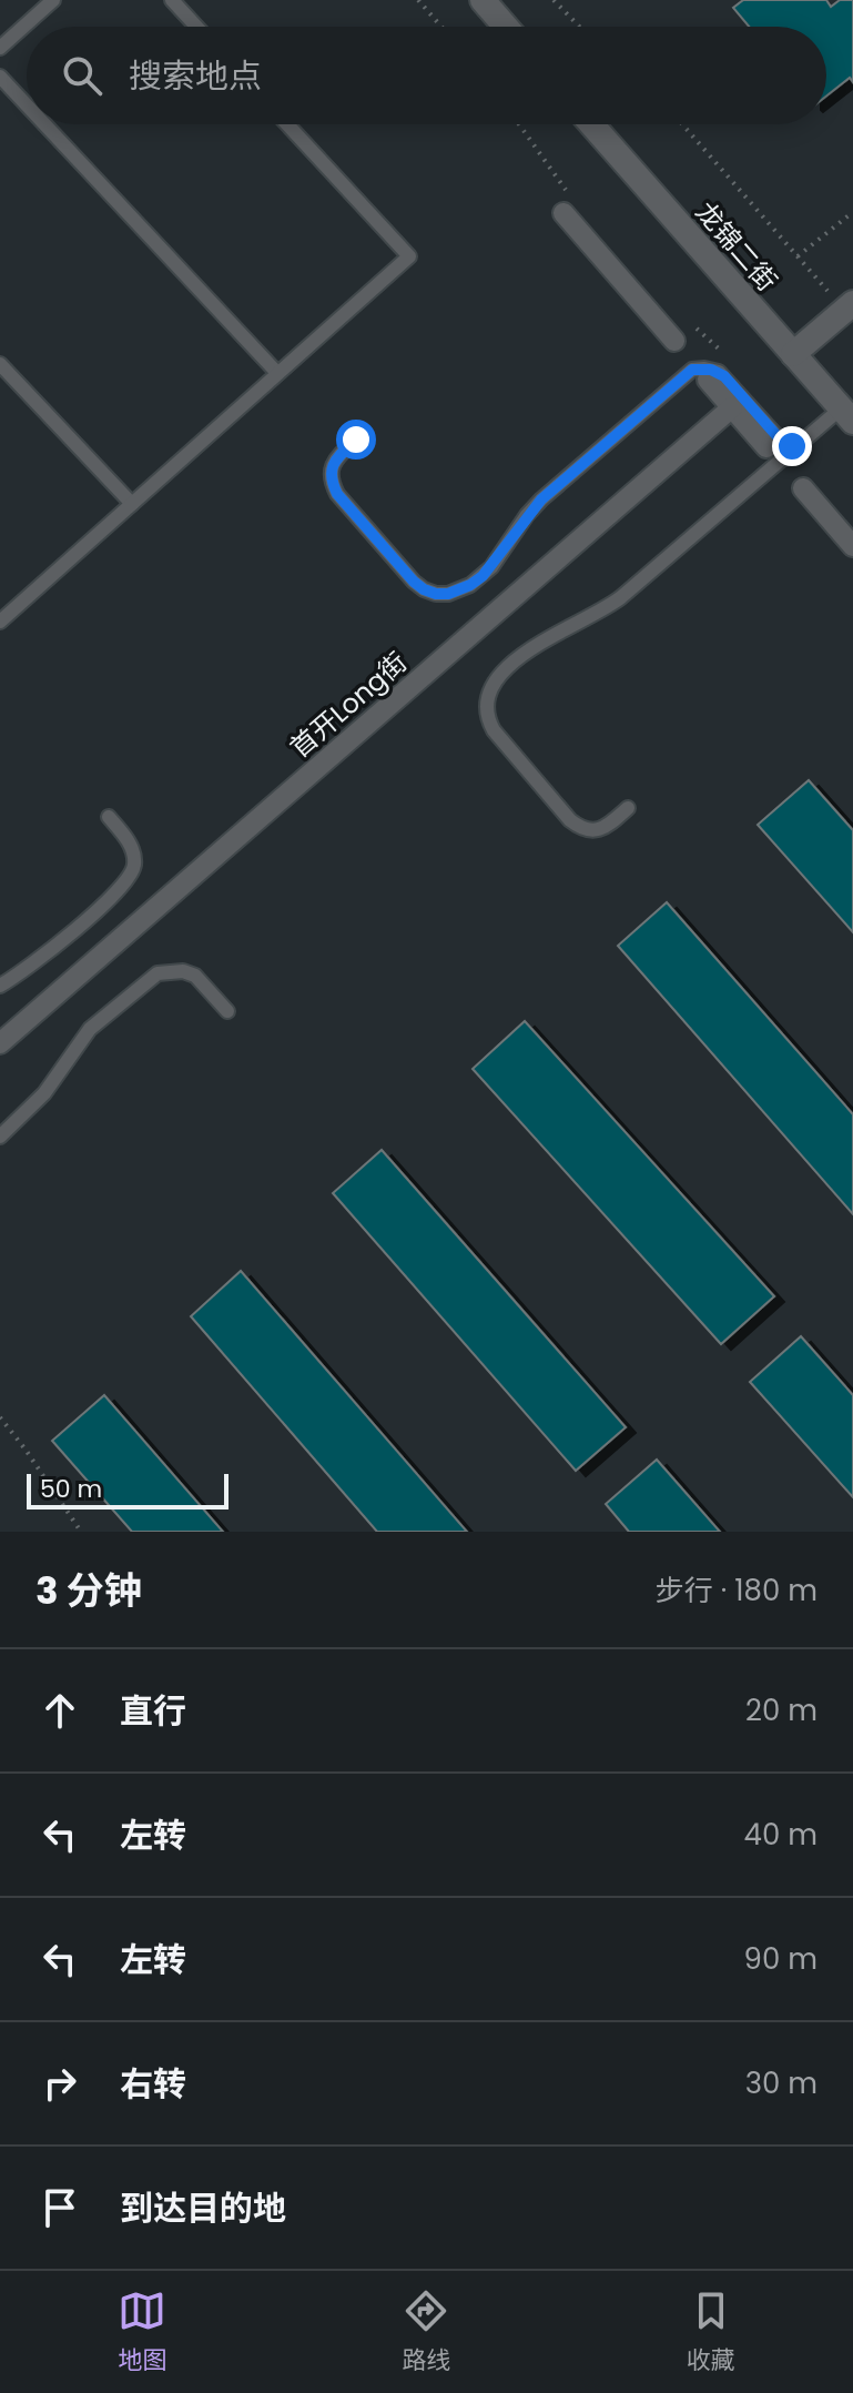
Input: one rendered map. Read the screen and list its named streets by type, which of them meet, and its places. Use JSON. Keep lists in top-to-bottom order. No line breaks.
{"streets":{"street":["龙锦二街","首开Long街"]},"scale_bar":"50 m","page":{"search":"搜索地点","scale":"50 m","heading":["3 分钟","步行 · 180 m"],"list":[["直行","20 m"],["左转","40 m"],["左转","90 m"],["右转","30 m"],"到达目的地"],"nav":["地图","路线","收藏"]}}
